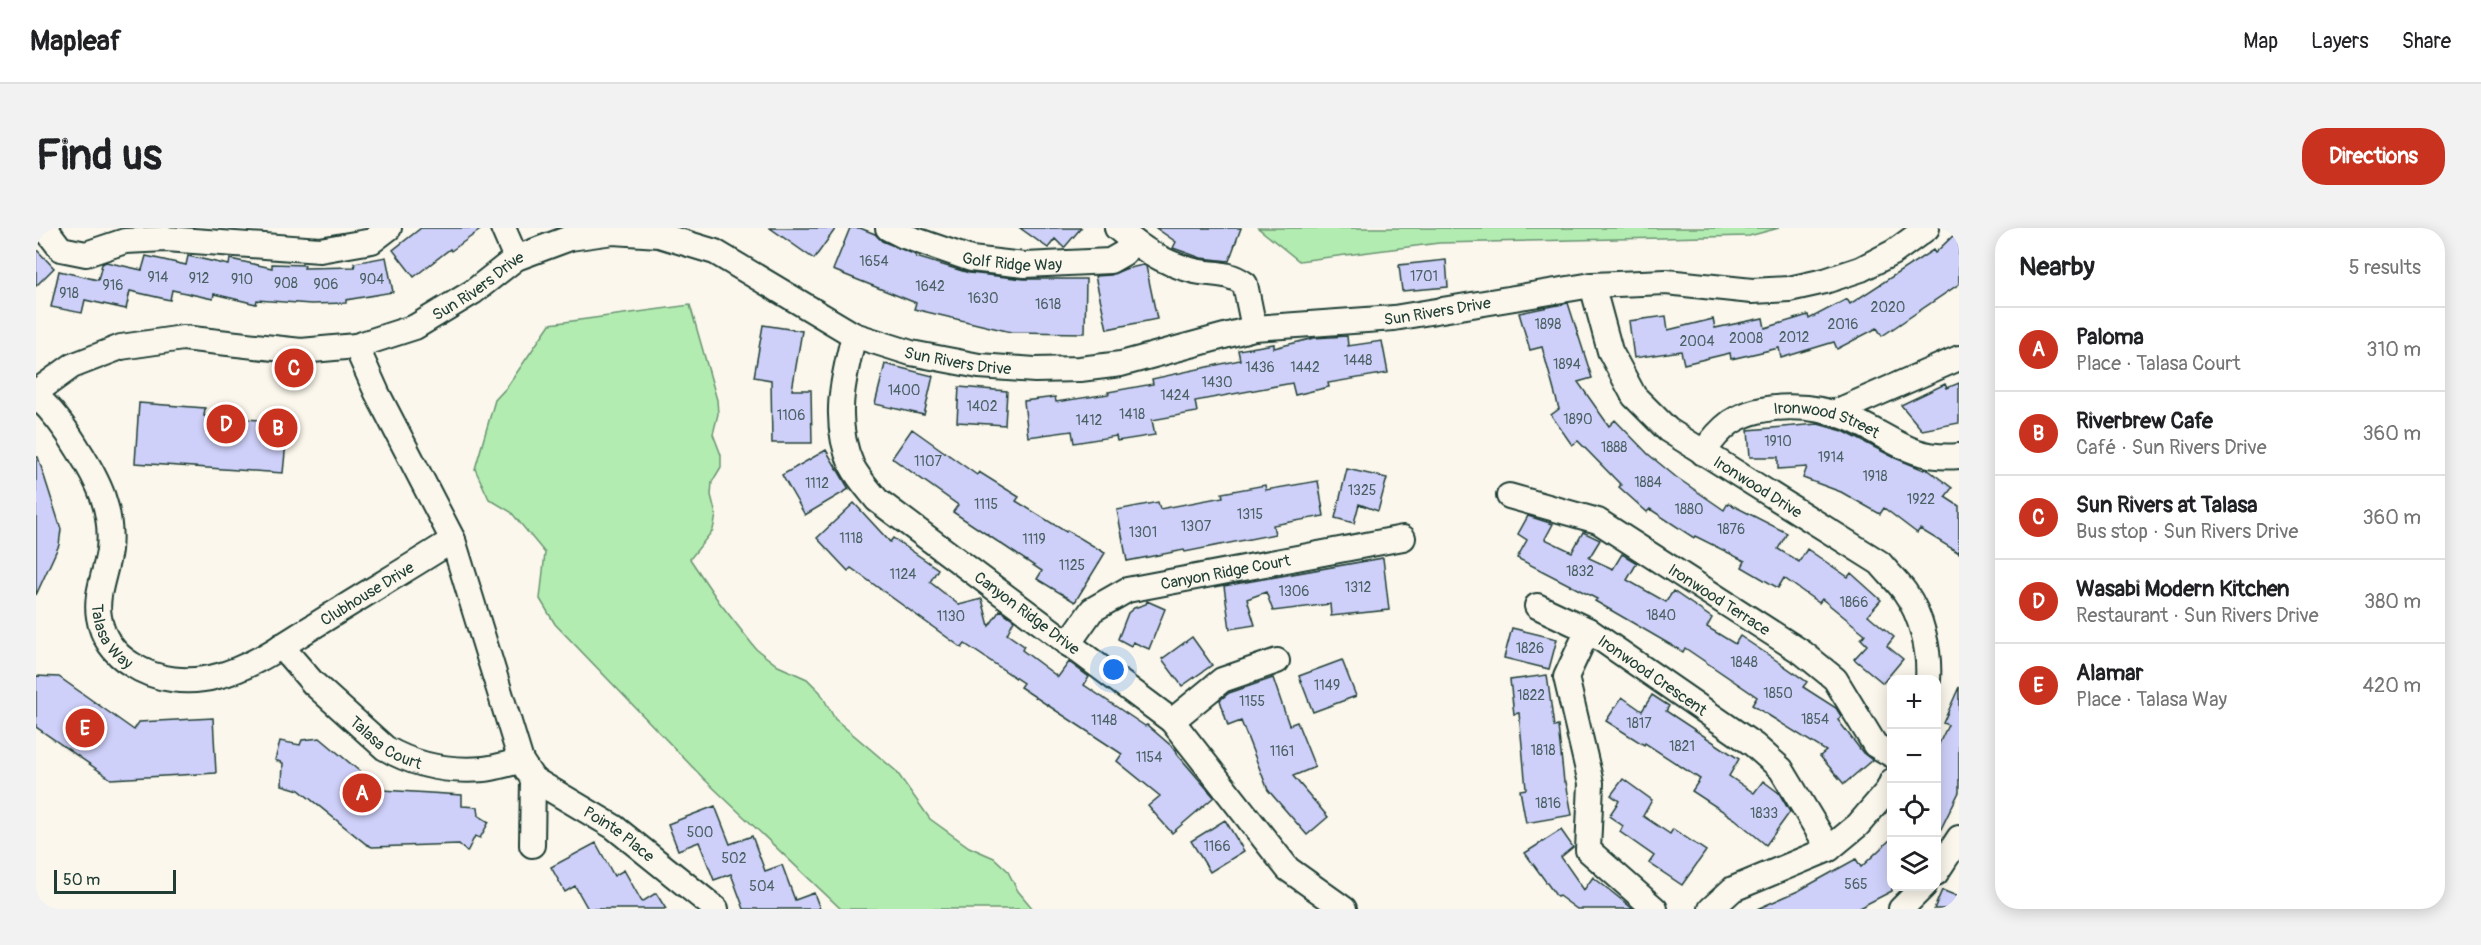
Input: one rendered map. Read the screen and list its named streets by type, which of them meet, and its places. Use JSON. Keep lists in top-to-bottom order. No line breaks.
{"streets":{"street":["Golf Ridge Way","Sun Rivers Drive","Ironwood Street","Ironwood Drive","Canyon Ridge Court","Clubhouse Drive","Ironwood Terrace","Canyon Ridge Drive","Talasa Way","Ironwood Crescent","Talasa Court","Pointe Place"]},"crossings":[["Sun Rivers Drive","Ironwood Drive"],["Sun Rivers Drive","Canyon Ridge Drive"],["Sun Rivers Drive","Talasa Way"],["Ironwood Street","Ironwood Drive"],["Canyon Ridge Court","Canyon Ridge Drive"],["Clubhouse Drive","Talasa Way"],["Clubhouse Drive","Talasa Court"],["Talasa Way","Talasa Court"],["Talasa Court","Pointe Place"]],"house_numbers":["1654","1701","914","912","910","904","908","906","916","1642","918","1630","1618","2020","1898","2016","2012","2008","2004","1448","1894","1436","1442","1430","1400","1424","1402","1418","1106","1890","1412","1910","1888","1914","1107","1918","1884","1112","1325","1922","1115","1880","1315","1307","1876","1301","1118","1119","1125","1832","1124","1312","1306","1866","1840","1130","1826","1848","1149","1850","1822","1155","1854","1148","1817","1821","1818","1161","1154","1816","1833","500","1166","502","565","504"],"scale_bar":"50 m","page":{"header":"Mapleaf","nav":["Map","Layers","Share"],"buttons":"Directions","title":"Find us","heading":["Nearby","5 results"],"list":[{"mark":"A","name":"Paloma","note":"Place · Talasa Court","value":"310 m"},{"mark":"B","name":"Riverbrew Cafe","note":"Café · Sun Rivers Drive","value":"360 m"},{"mark":"C","name":"Sun Rivers at Talasa","note":"Bus stop · Sun Rivers Drive","value":"360 m"},{"mark":"D","name":"Wasabi Modern Kitchen","note":"Restaurant · Sun Rivers Drive","value":"380 m"},{"mark":"E","name":"Alamar","note":"Place · Talasa Way","value":"420 m"}],"pins":["C","D","B","E","A"],"map_buttons":["+","−"],"scale":"50 m"}}
